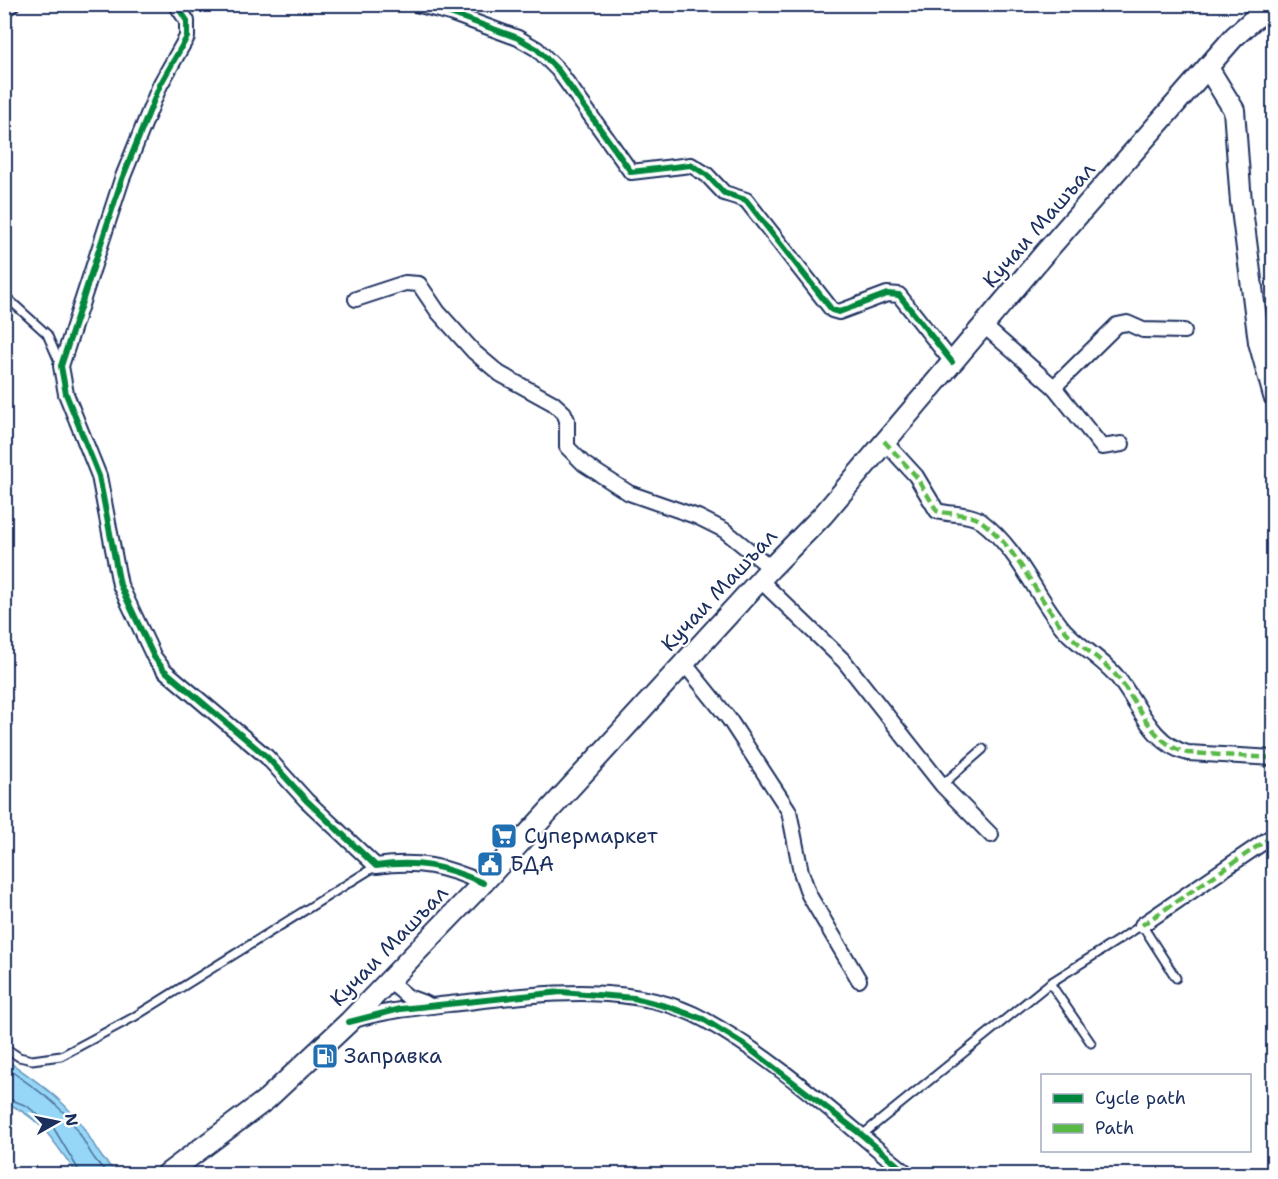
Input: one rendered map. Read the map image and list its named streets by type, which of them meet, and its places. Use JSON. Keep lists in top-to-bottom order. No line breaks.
{"streets":{"main road":["Кучаи Машъал"]},"places":{"supermarket":["Супермаркет"],"public building":["БДА"],"fuel station":["Заправка"]},"legend":["Cycle path","Path"],"north":"right"}
